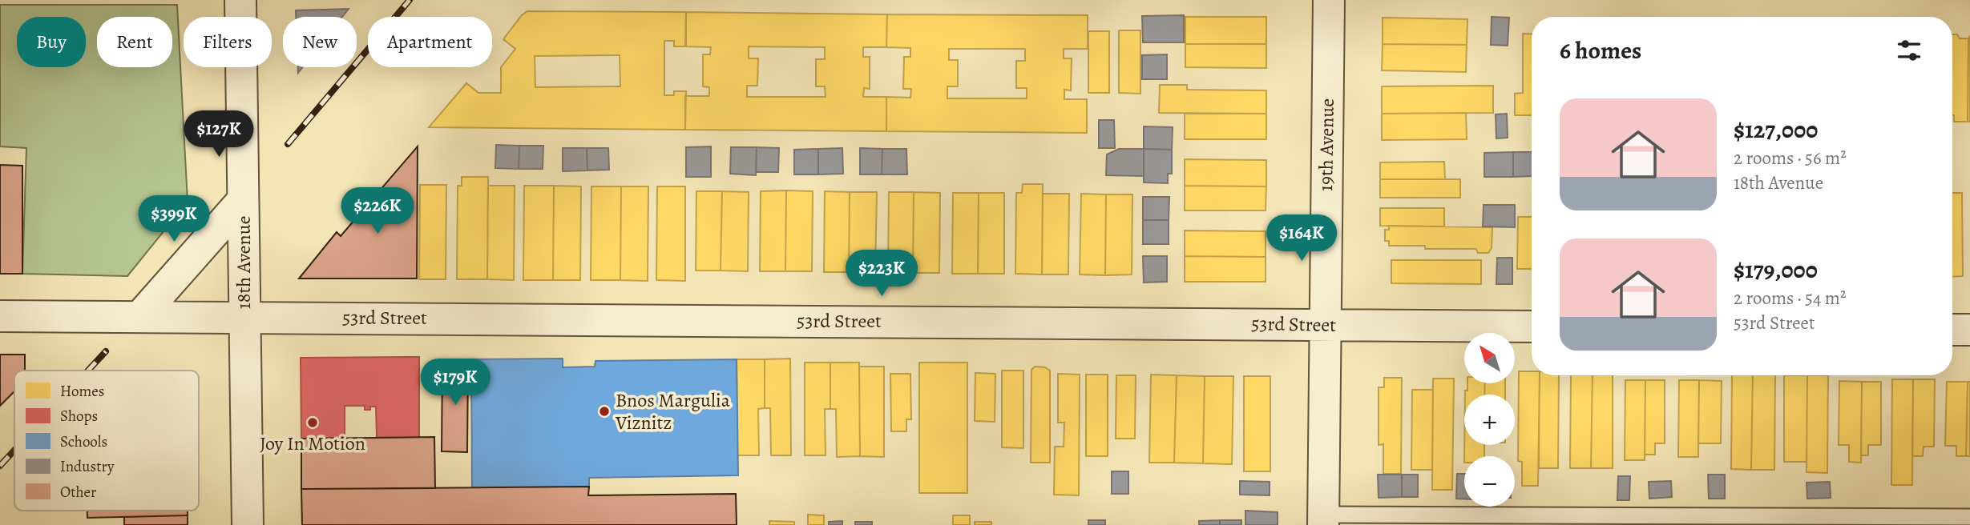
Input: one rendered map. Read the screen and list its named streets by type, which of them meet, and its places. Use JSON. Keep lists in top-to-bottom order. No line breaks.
{"streets":{"street":["19th Avenue","18th Avenue","53rd Street"]},"crossings":[["19th Avenue","53rd Street"],["18th Avenue","53rd Street"]],"places":["Bnos Margulia Viznitz","Joy In Motion"],"legend":["Homes","Shops","Schools","Industry","Other"],"north":"top left","page":{"chip":["Buy","Rent","Filters","New","Apartment"],"heading":"6 homes","list":[{"name":"$127,000","note":"2 rooms · 56 m² · 18th Avenue"},{"name":"$179,000","note":"2 rooms · 54 m² · 53rd Street"}],"price":["$127K","$226K","$399K","$164K","$223K","$179K"],"map_buttons":["+","−"]}}
